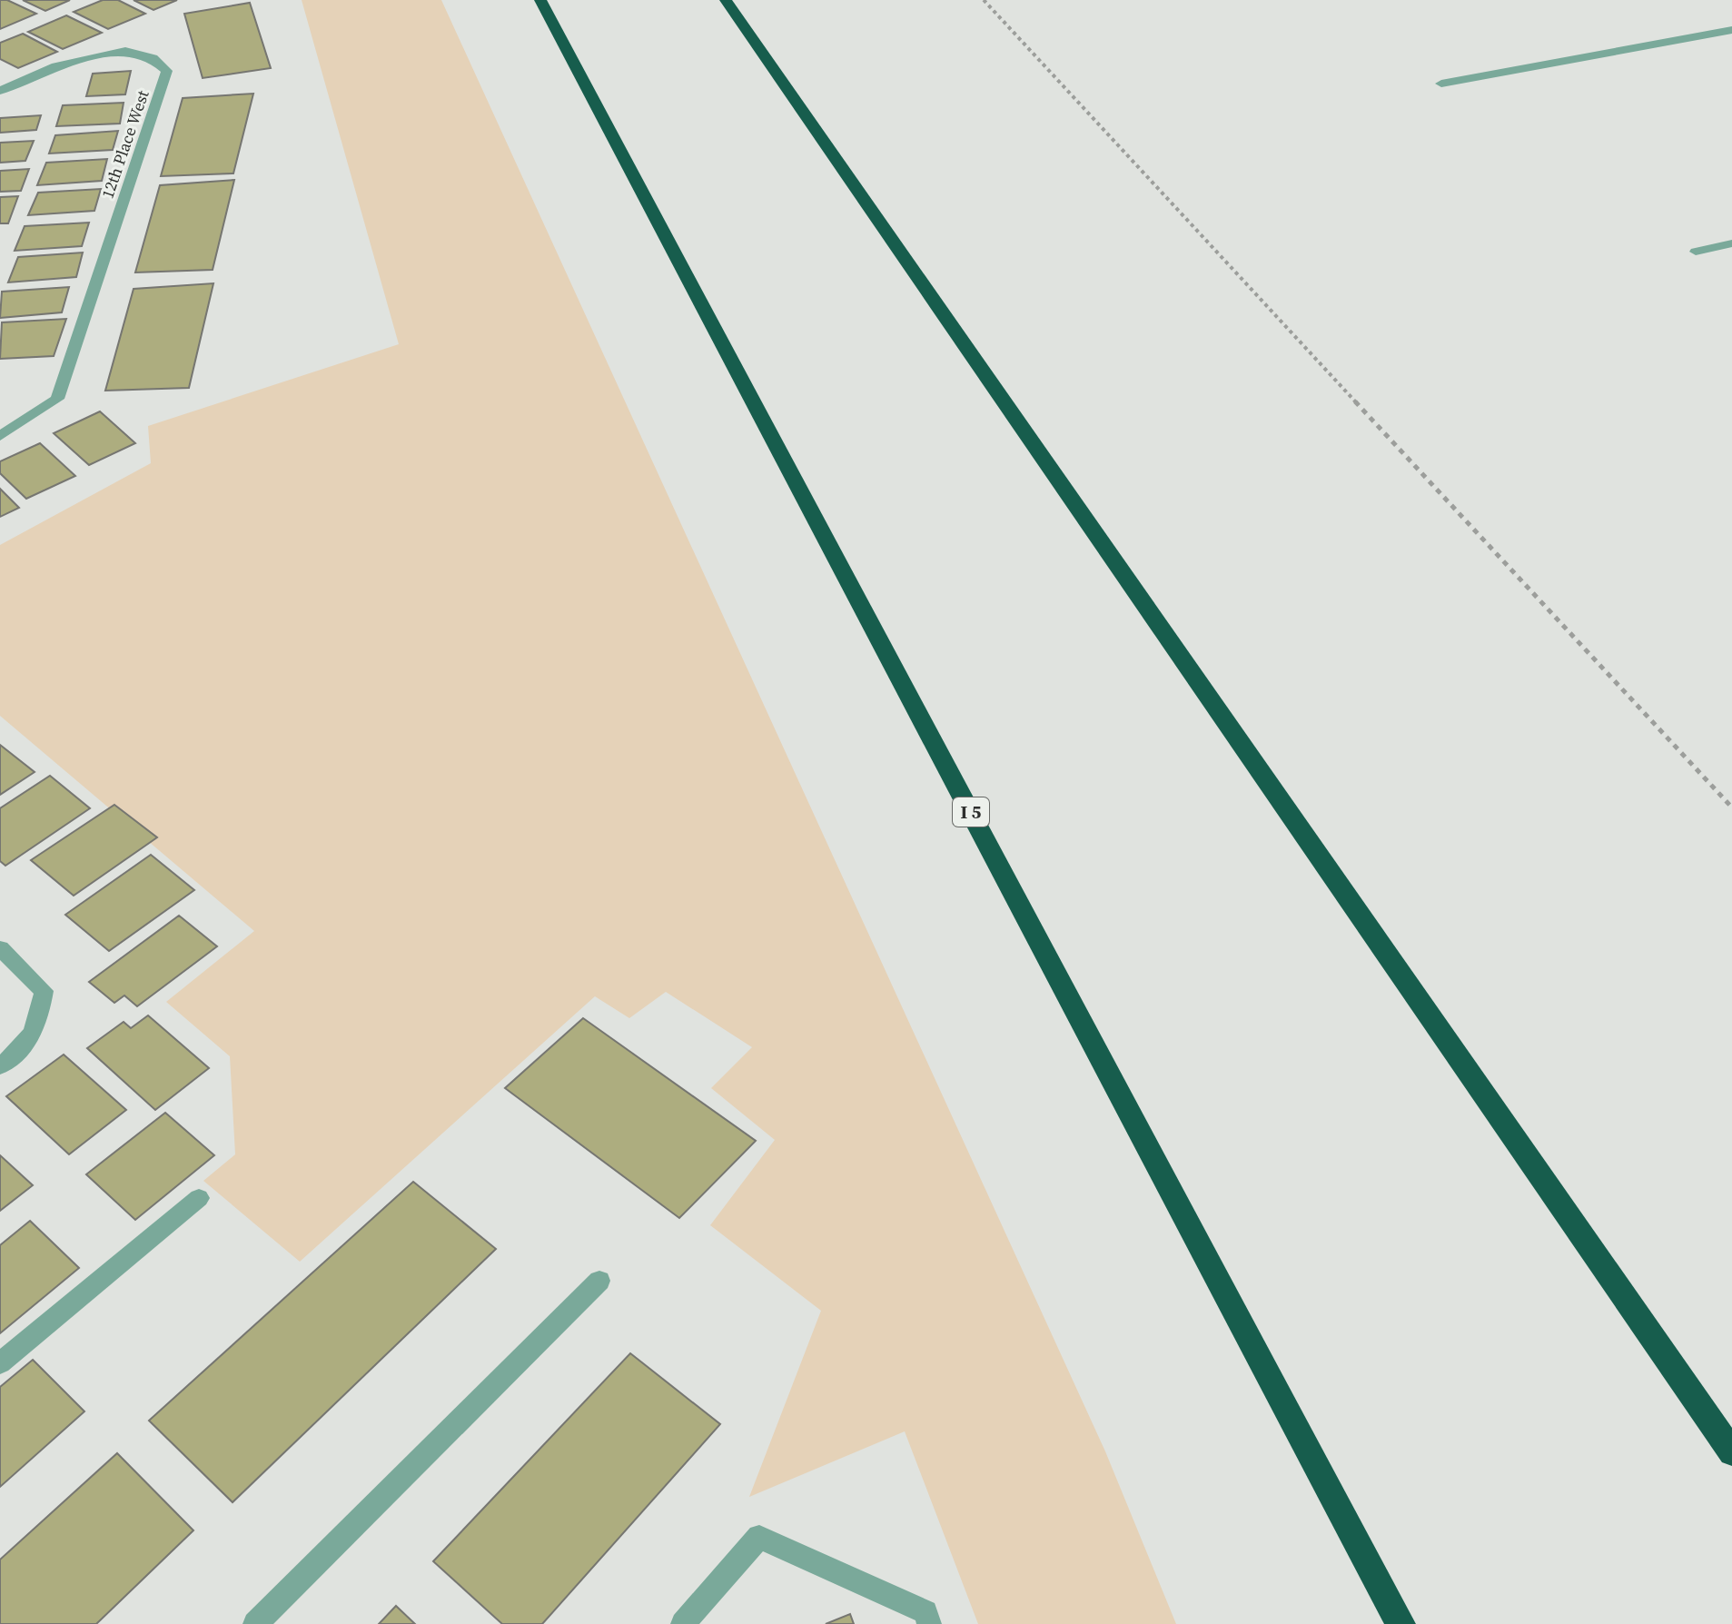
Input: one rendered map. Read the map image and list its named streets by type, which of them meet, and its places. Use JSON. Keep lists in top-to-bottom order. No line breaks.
{"streets":{"highway":["I 5"],"street":["12th Place West"]}}
